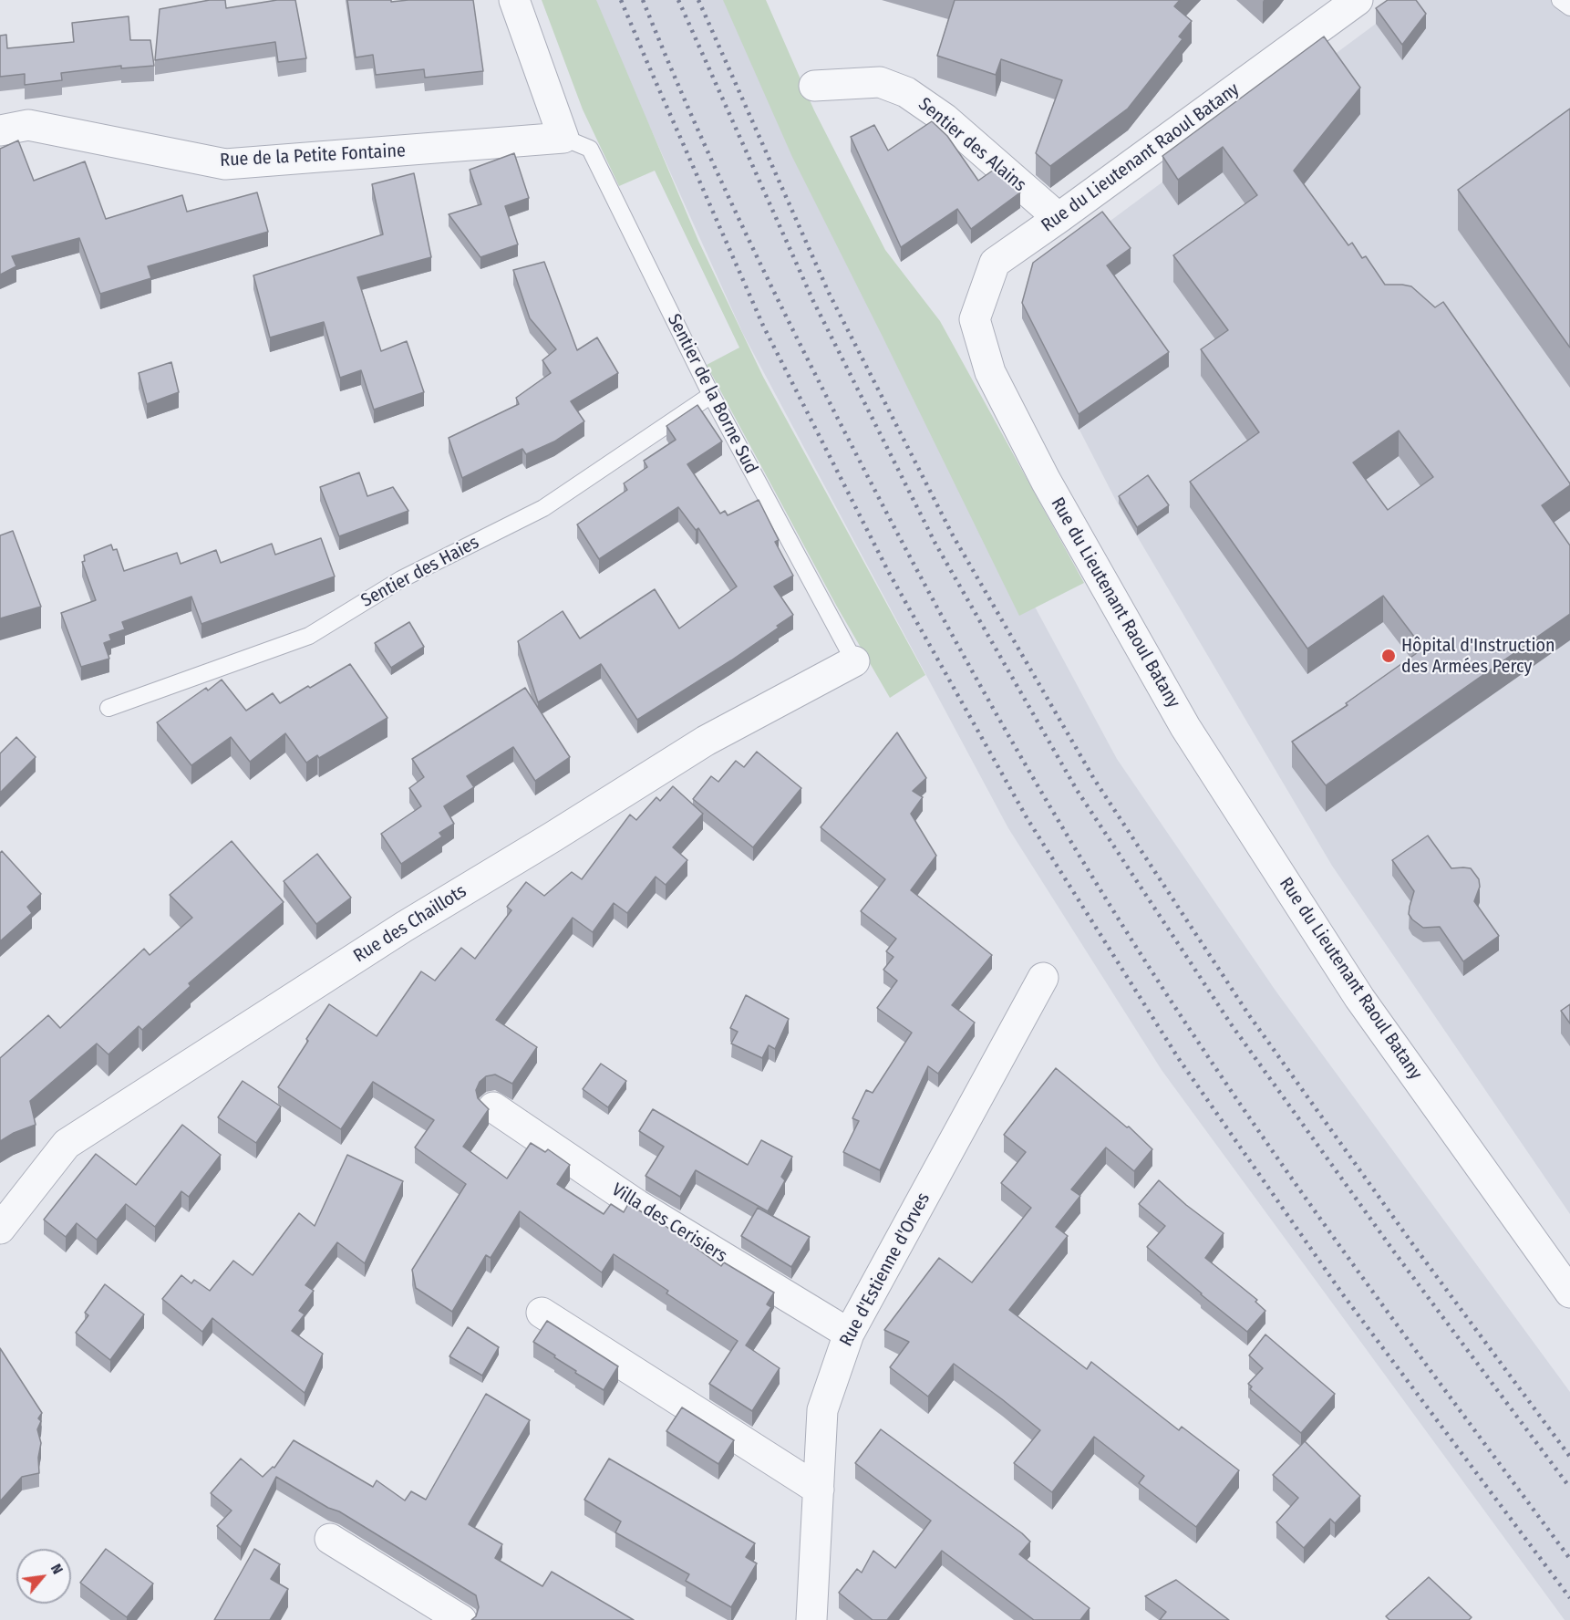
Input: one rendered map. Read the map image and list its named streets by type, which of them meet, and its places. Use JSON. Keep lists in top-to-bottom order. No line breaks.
{"streets":{"street":["Sentier des Alains","Rue de la Petite Fontaine","Rue du Lieutenant Raoul Batany","Rue des Chaillots","Villa des Cerisiers","Rue d'Estienne d'Orves"],"lane":["Sentier de la Borne Sud","Sentier des Haies"]},"crossings":[["Sentier des Alains","Rue du Lieutenant Raoul Batany"],["Rue de la Petite Fontaine","Sentier de la Borne Sud"],["Sentier de la Borne Sud","Sentier des Haies"],["Sentier de la Borne Sud","Rue des Chaillots"],["Villa des Cerisiers","Rue d'Estienne d'Orves"]],"places":["Hôpital d'Instruction des Armées Percy"],"north":"top right"}
